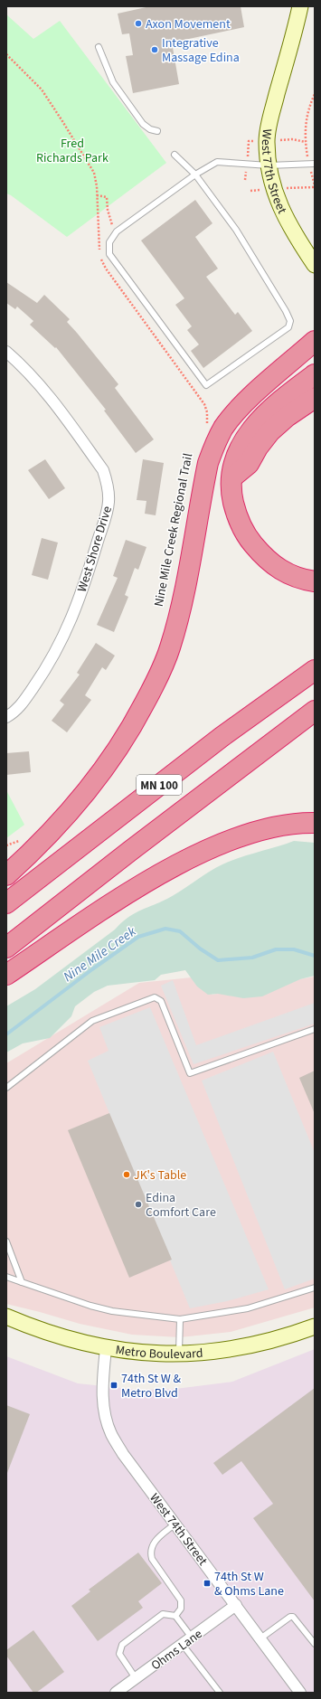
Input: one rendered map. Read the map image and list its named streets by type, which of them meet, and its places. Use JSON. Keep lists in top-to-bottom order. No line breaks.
{"streets":{"highway":["MN 100"],"street":["West 77th Street","West Shore Drive","Metro Boulevard","West 74th Street","Ohms Lane"]},"crossings":[["Metro Boulevard","West 74th Street"],["West 74th Street","Ohms Lane"]],"water":["Nine Mile Creek"],"parks":["Fred Richards Park"],"places":{"other":["Axon Movement","Integrative Massage Edina","JK's Table","Edina Comfort Care"],"transit":["74th St W & Metro Blvd","74th St W & Ohms Lane"]}}
